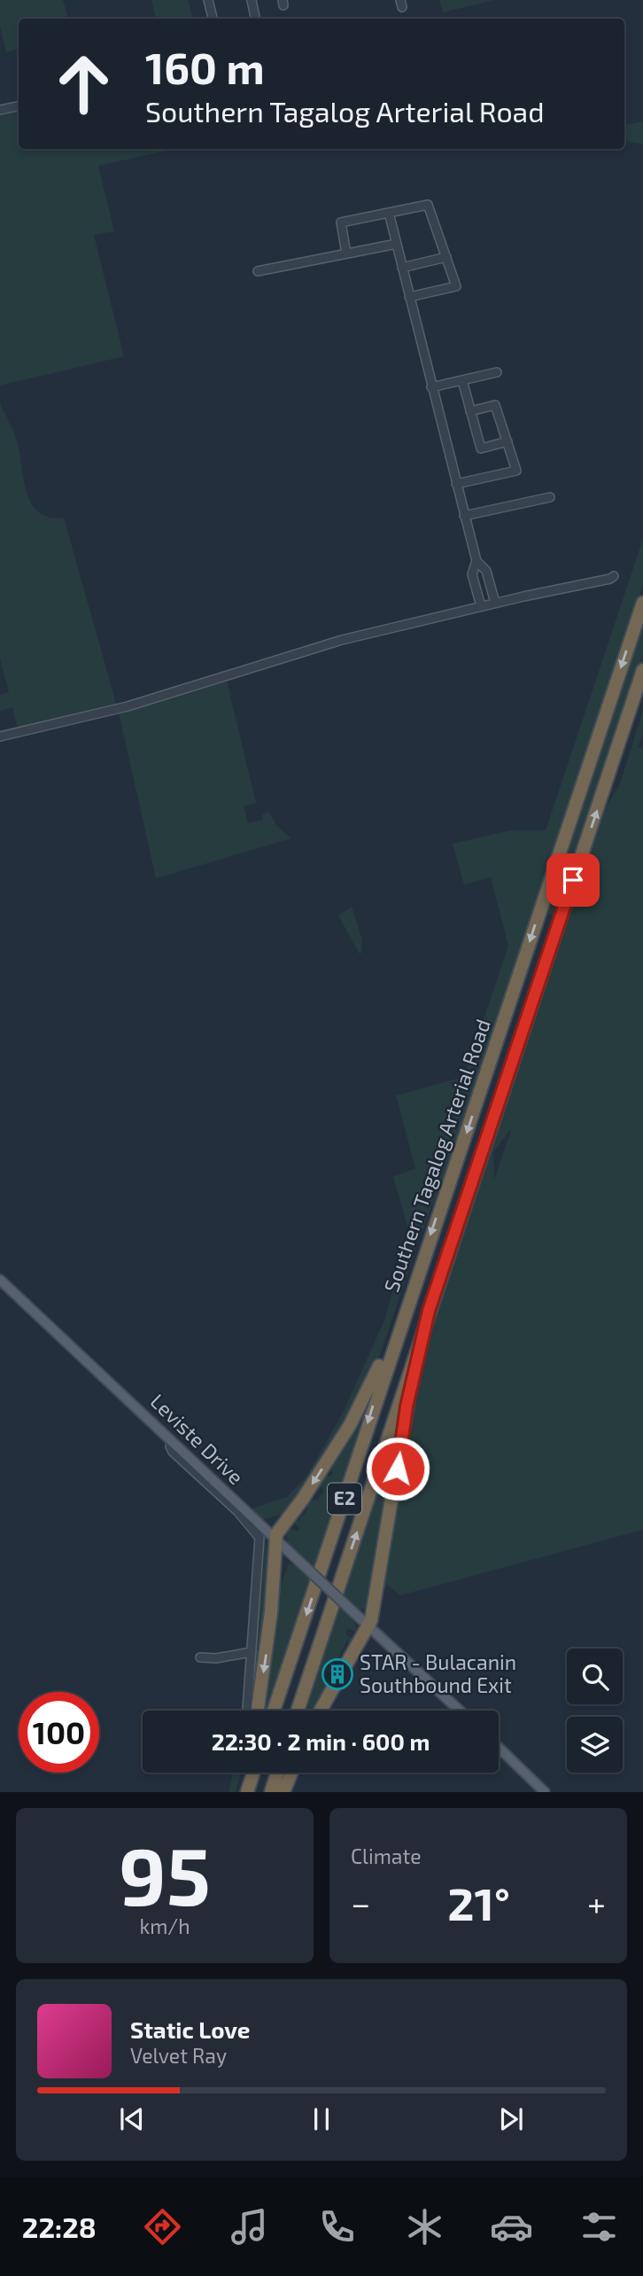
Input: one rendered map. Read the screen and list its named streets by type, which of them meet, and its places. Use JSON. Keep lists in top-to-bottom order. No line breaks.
{"streets":{"highway":["Southern Tagalog Arterial Road","E2"],"main road":["Leviste Drive"]},"places":{"building":["STAR - Bulacanin Southbound Exit"]},"page":{"turn":["160 m","Southern Tagalog Arterial Road"],"limit":"100","trip":"22:30 · 2 min · 600 m","tile":[["95","km/h"],"Climate"],"heat":["−","21°","+"],"song":["Static Love","Velvet Ray"],"tabs":"22:28"}}
